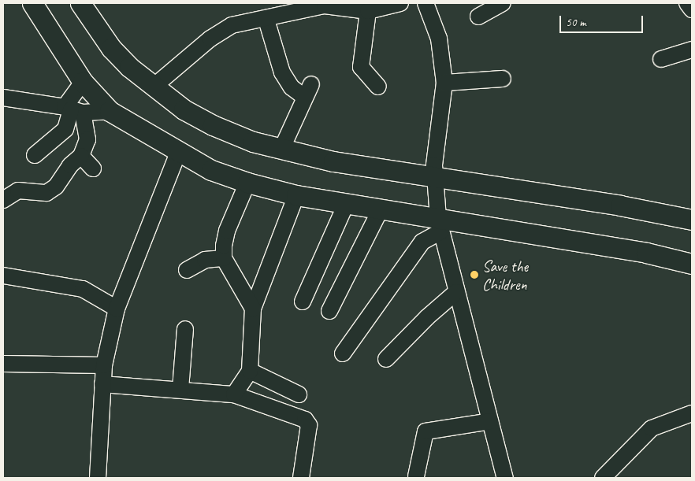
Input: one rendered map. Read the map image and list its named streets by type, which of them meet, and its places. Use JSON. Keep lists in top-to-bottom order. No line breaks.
{"places":["Save the Children"],"scale_bar":"50 m"}
